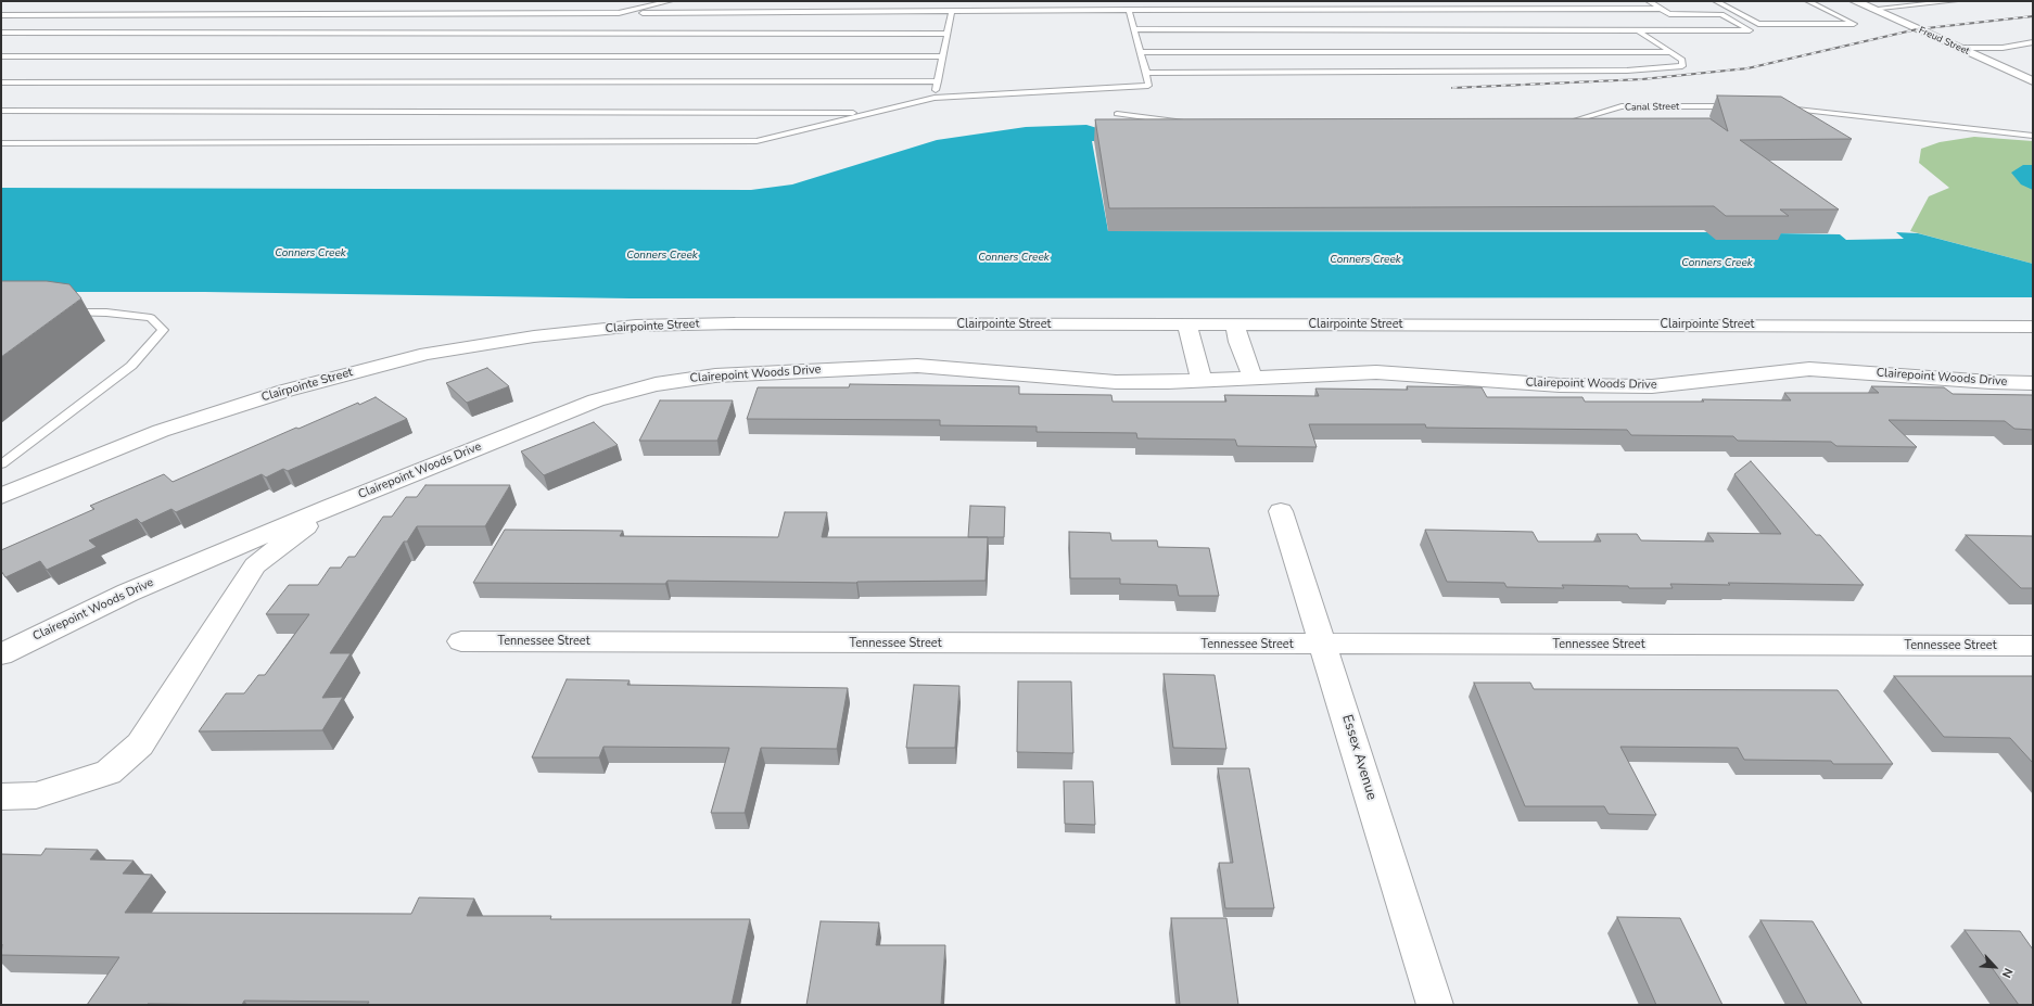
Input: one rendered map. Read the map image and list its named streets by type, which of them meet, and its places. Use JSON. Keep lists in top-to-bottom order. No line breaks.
{"streets":{"street":["Freud Street","Clairpointe Street","Clairepoint Woods Drive","Tennessee Street","Essex Avenue"],"lane":["Canal Street"]},"crossings":[["Tennessee Street","Essex Avenue"]],"water":["Conners Creek"],"north":"bottom right"}
